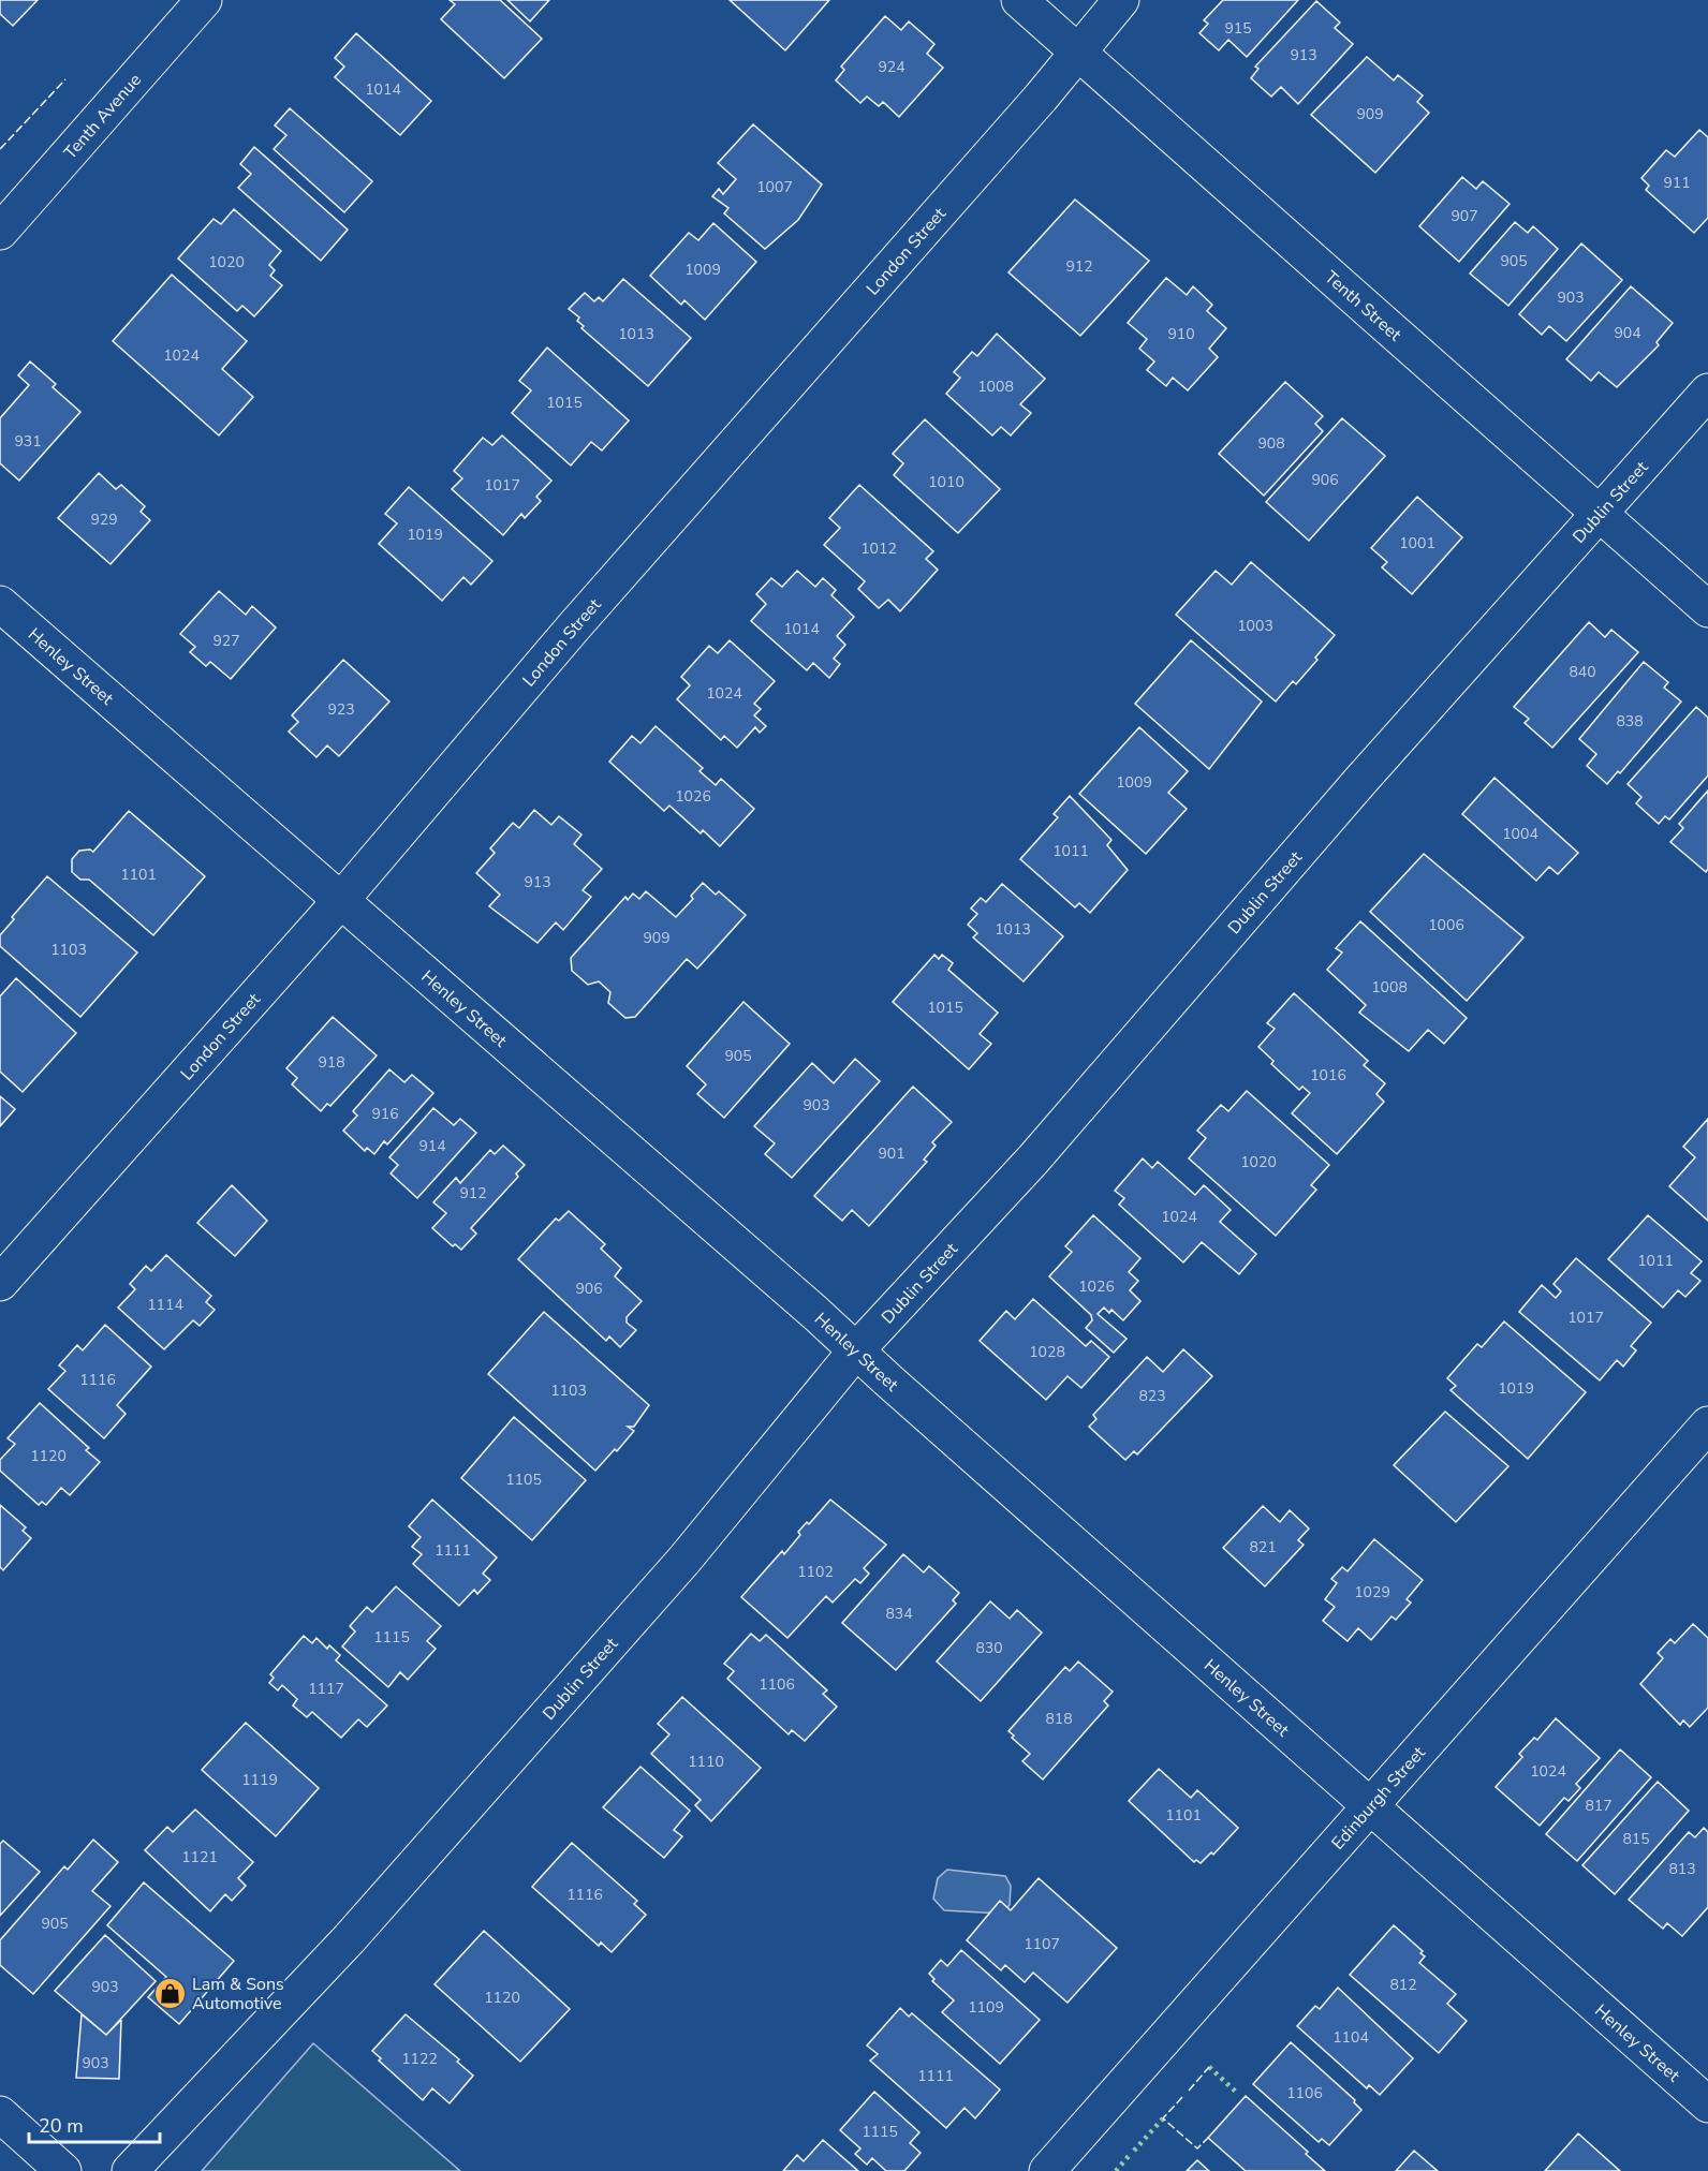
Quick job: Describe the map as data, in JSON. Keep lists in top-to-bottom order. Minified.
{"streets":{"street":["Tenth Avenue","London Street","Tenth Street","Dublin Street","Henley Street","Edinburgh Street"]},"crossings":[["London Street","Tenth Street"],["London Street","Henley Street"],["Tenth Street","Dublin Street"],["Dublin Street","Henley Street"],["Henley Street","Edinburgh Street"]],"places":{"shop":["Lam & Sons Automotive"]},"house_numbers":["915","913","924","1014","909","911","1007","907","905","1020","912","1009","903","904","1013","910","1024","1008","1015","931","908","906","1010","1017","929","1019","1001","1012","1003","1014","927","840","1024","923","838","1009","1026","1004","1011","1101","913","1006","1013","909","1103","1008","1015","905","918","1016","903","916","914","901","1020","912","1024","1011","1026","906","1114","1017","1028","1116","1019","1103","823","1120","1105","821","1111","1102","1029","834","1115","830","1106","1117","818","1110","1024","1119","817","1101","815","1121","813","1116","905","1107","812","903","1120","1109","1104","1122","903","1111","1106","1115"],"scale_bar":"20 m"}
